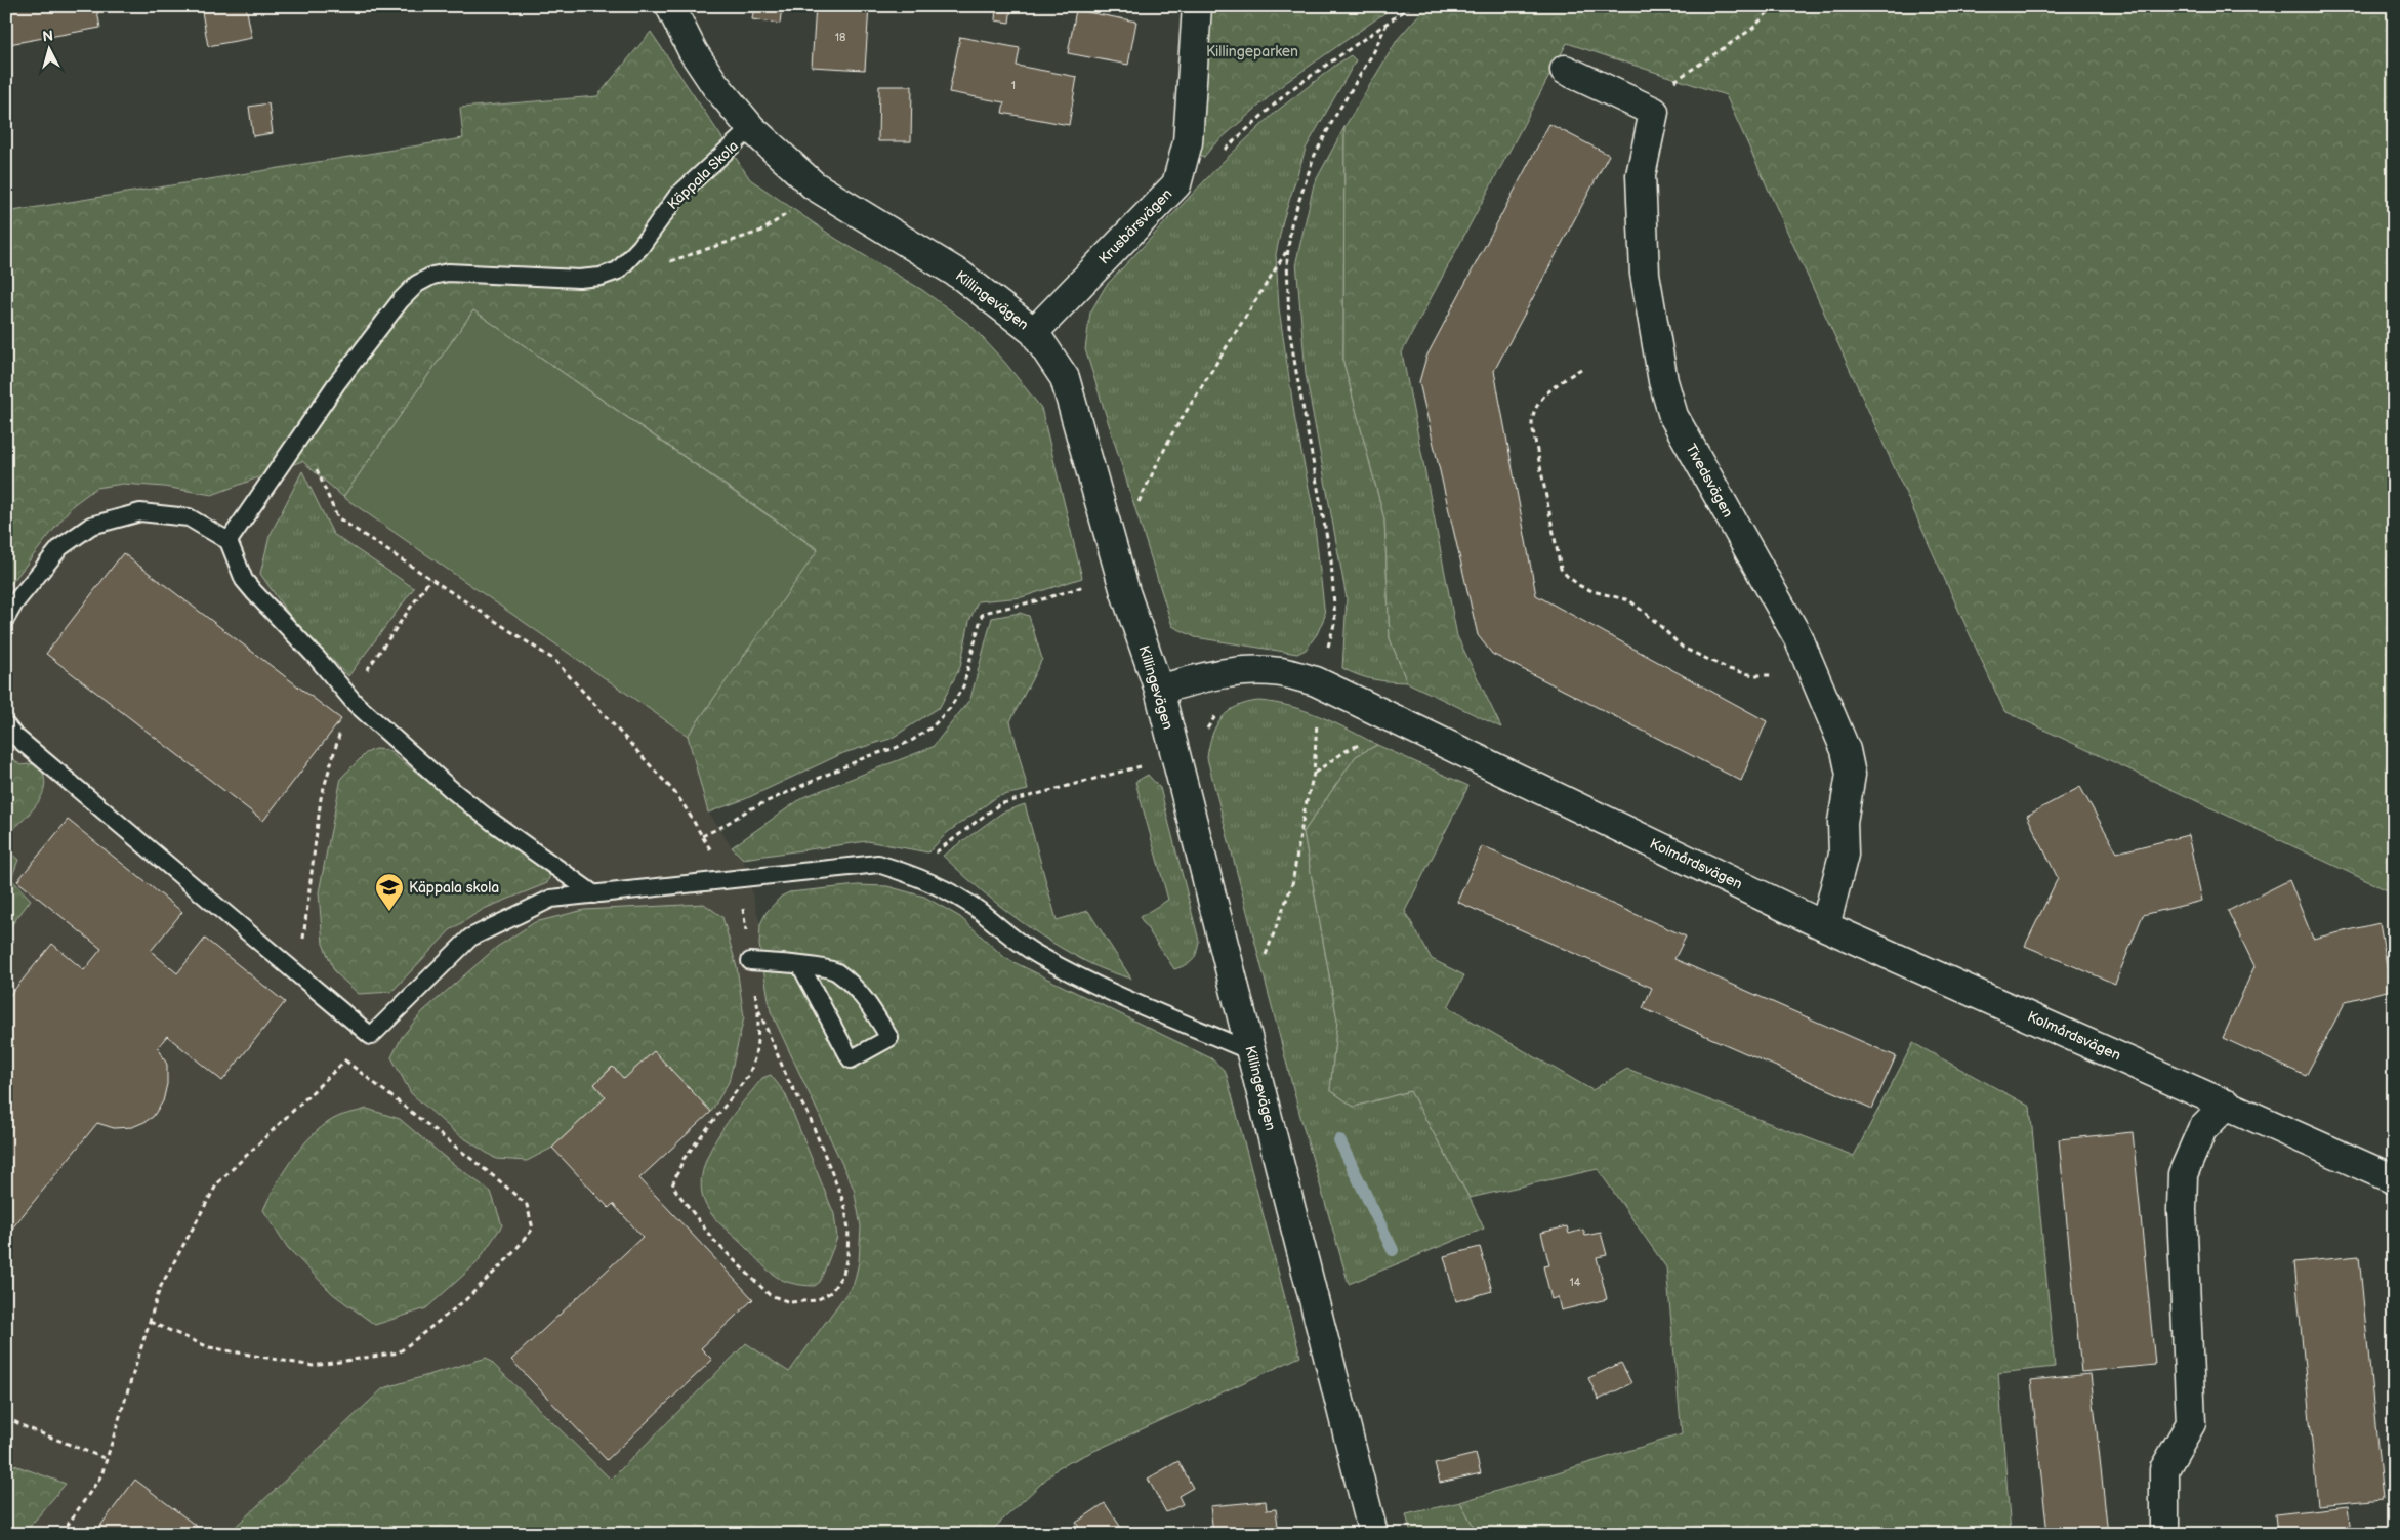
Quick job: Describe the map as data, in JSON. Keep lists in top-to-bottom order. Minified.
{"streets":{"street":["Krusbärsvägen","Killingevägen","Tivedsvägen","Kolmårdsvägen"],"lane":["Käppala Skola"]},"crossings":[["Käppala Skola","Killingevägen"],["Krusbärsvägen","Killingevägen"],["Killingevägen","Kolmårdsvägen"],["Tivedsvägen","Kolmårdsvägen"]],"parks":["Killingeparken"],"places":{"school or university":["Käppala skola"]},"house_numbers":["18","1","14"],"north":"top"}
